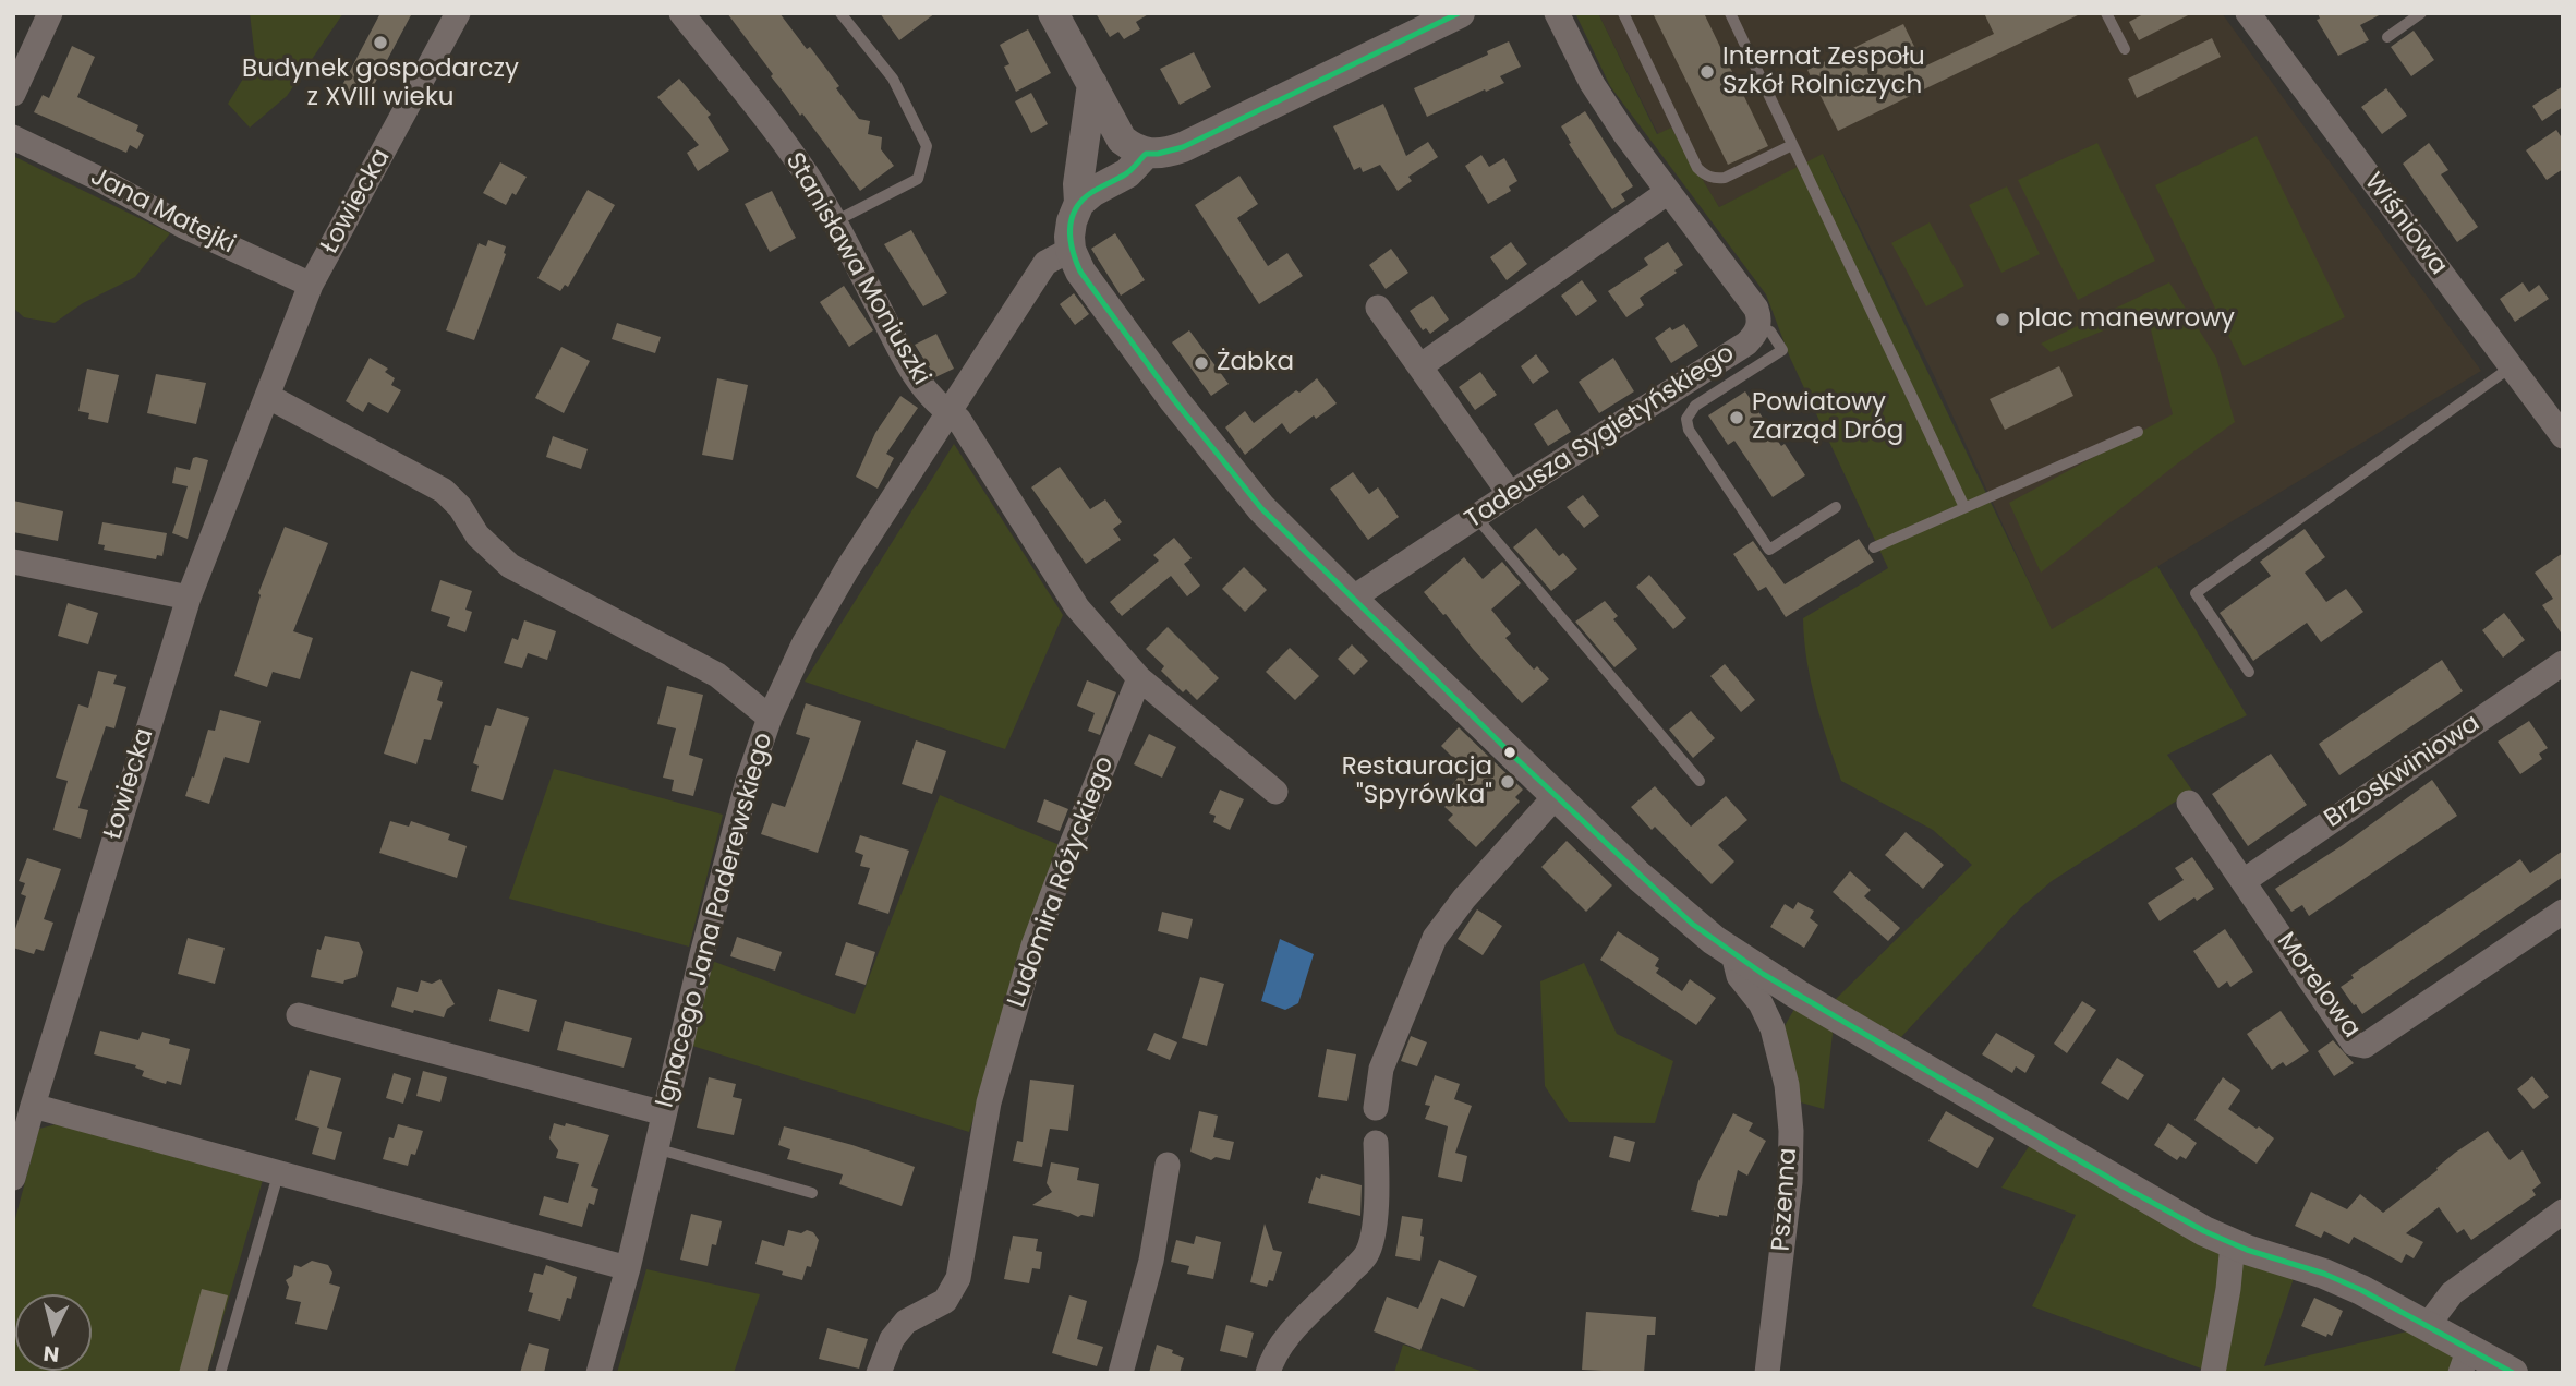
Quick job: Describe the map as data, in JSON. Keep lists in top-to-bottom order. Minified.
{"streets":{"street":["Łowiecka","Jana Matejki","Wiśniowa","Stanisława Moniuszki","Tadeusza Sygietyńskiego","Brzoskwiniowa","Ludomira Różyckiego","Ignacego Jana Paderewskiego","Morelowa","Pszenna"]},"crossings":[["Łowiecka","Jana Matejki"],["Stanisława Moniuszki","Ludomira Różyckiego"],["Stanisława Moniuszki","Ignacego Jana Paderewskiego"],["Brzoskwiniowa","Morelowa"]],"places":["Budynek gospodarczy z XVIII wieku","Internat Zespołu Szkół Rolniczych","plac manewrowy","Żabka","Powiatowy Zarząd Dróg","Restauracja \"Spyrówka\""],"north":"bottom"}
